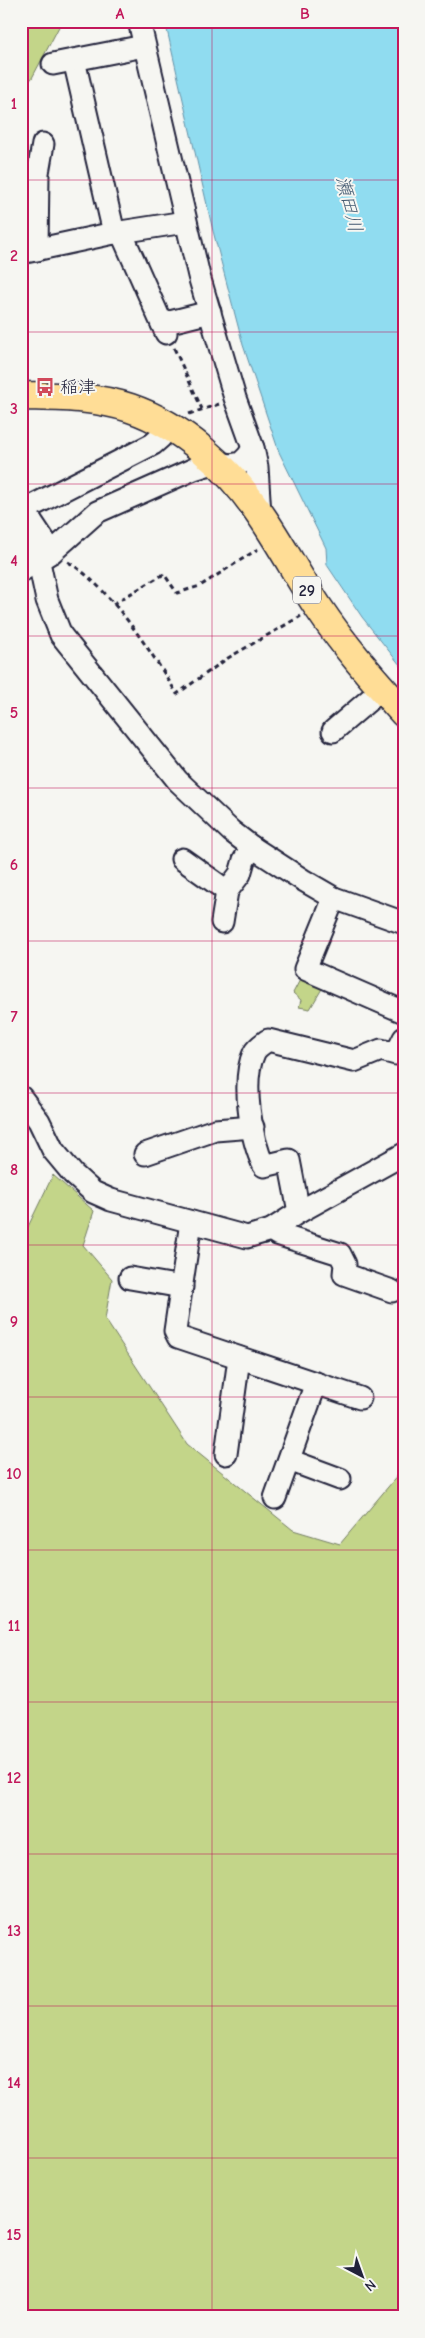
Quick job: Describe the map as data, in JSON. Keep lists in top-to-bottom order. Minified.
{"streets":{"main road":["29"]},"water":["瀬田川"],"places":{"bus stop":["稲津"]},"north":"bottom right","grid":{"columns":["A","B"],"rows":["1","2","3","4","5","6","7","8","9","10","11","12","13","14","15"]}}
